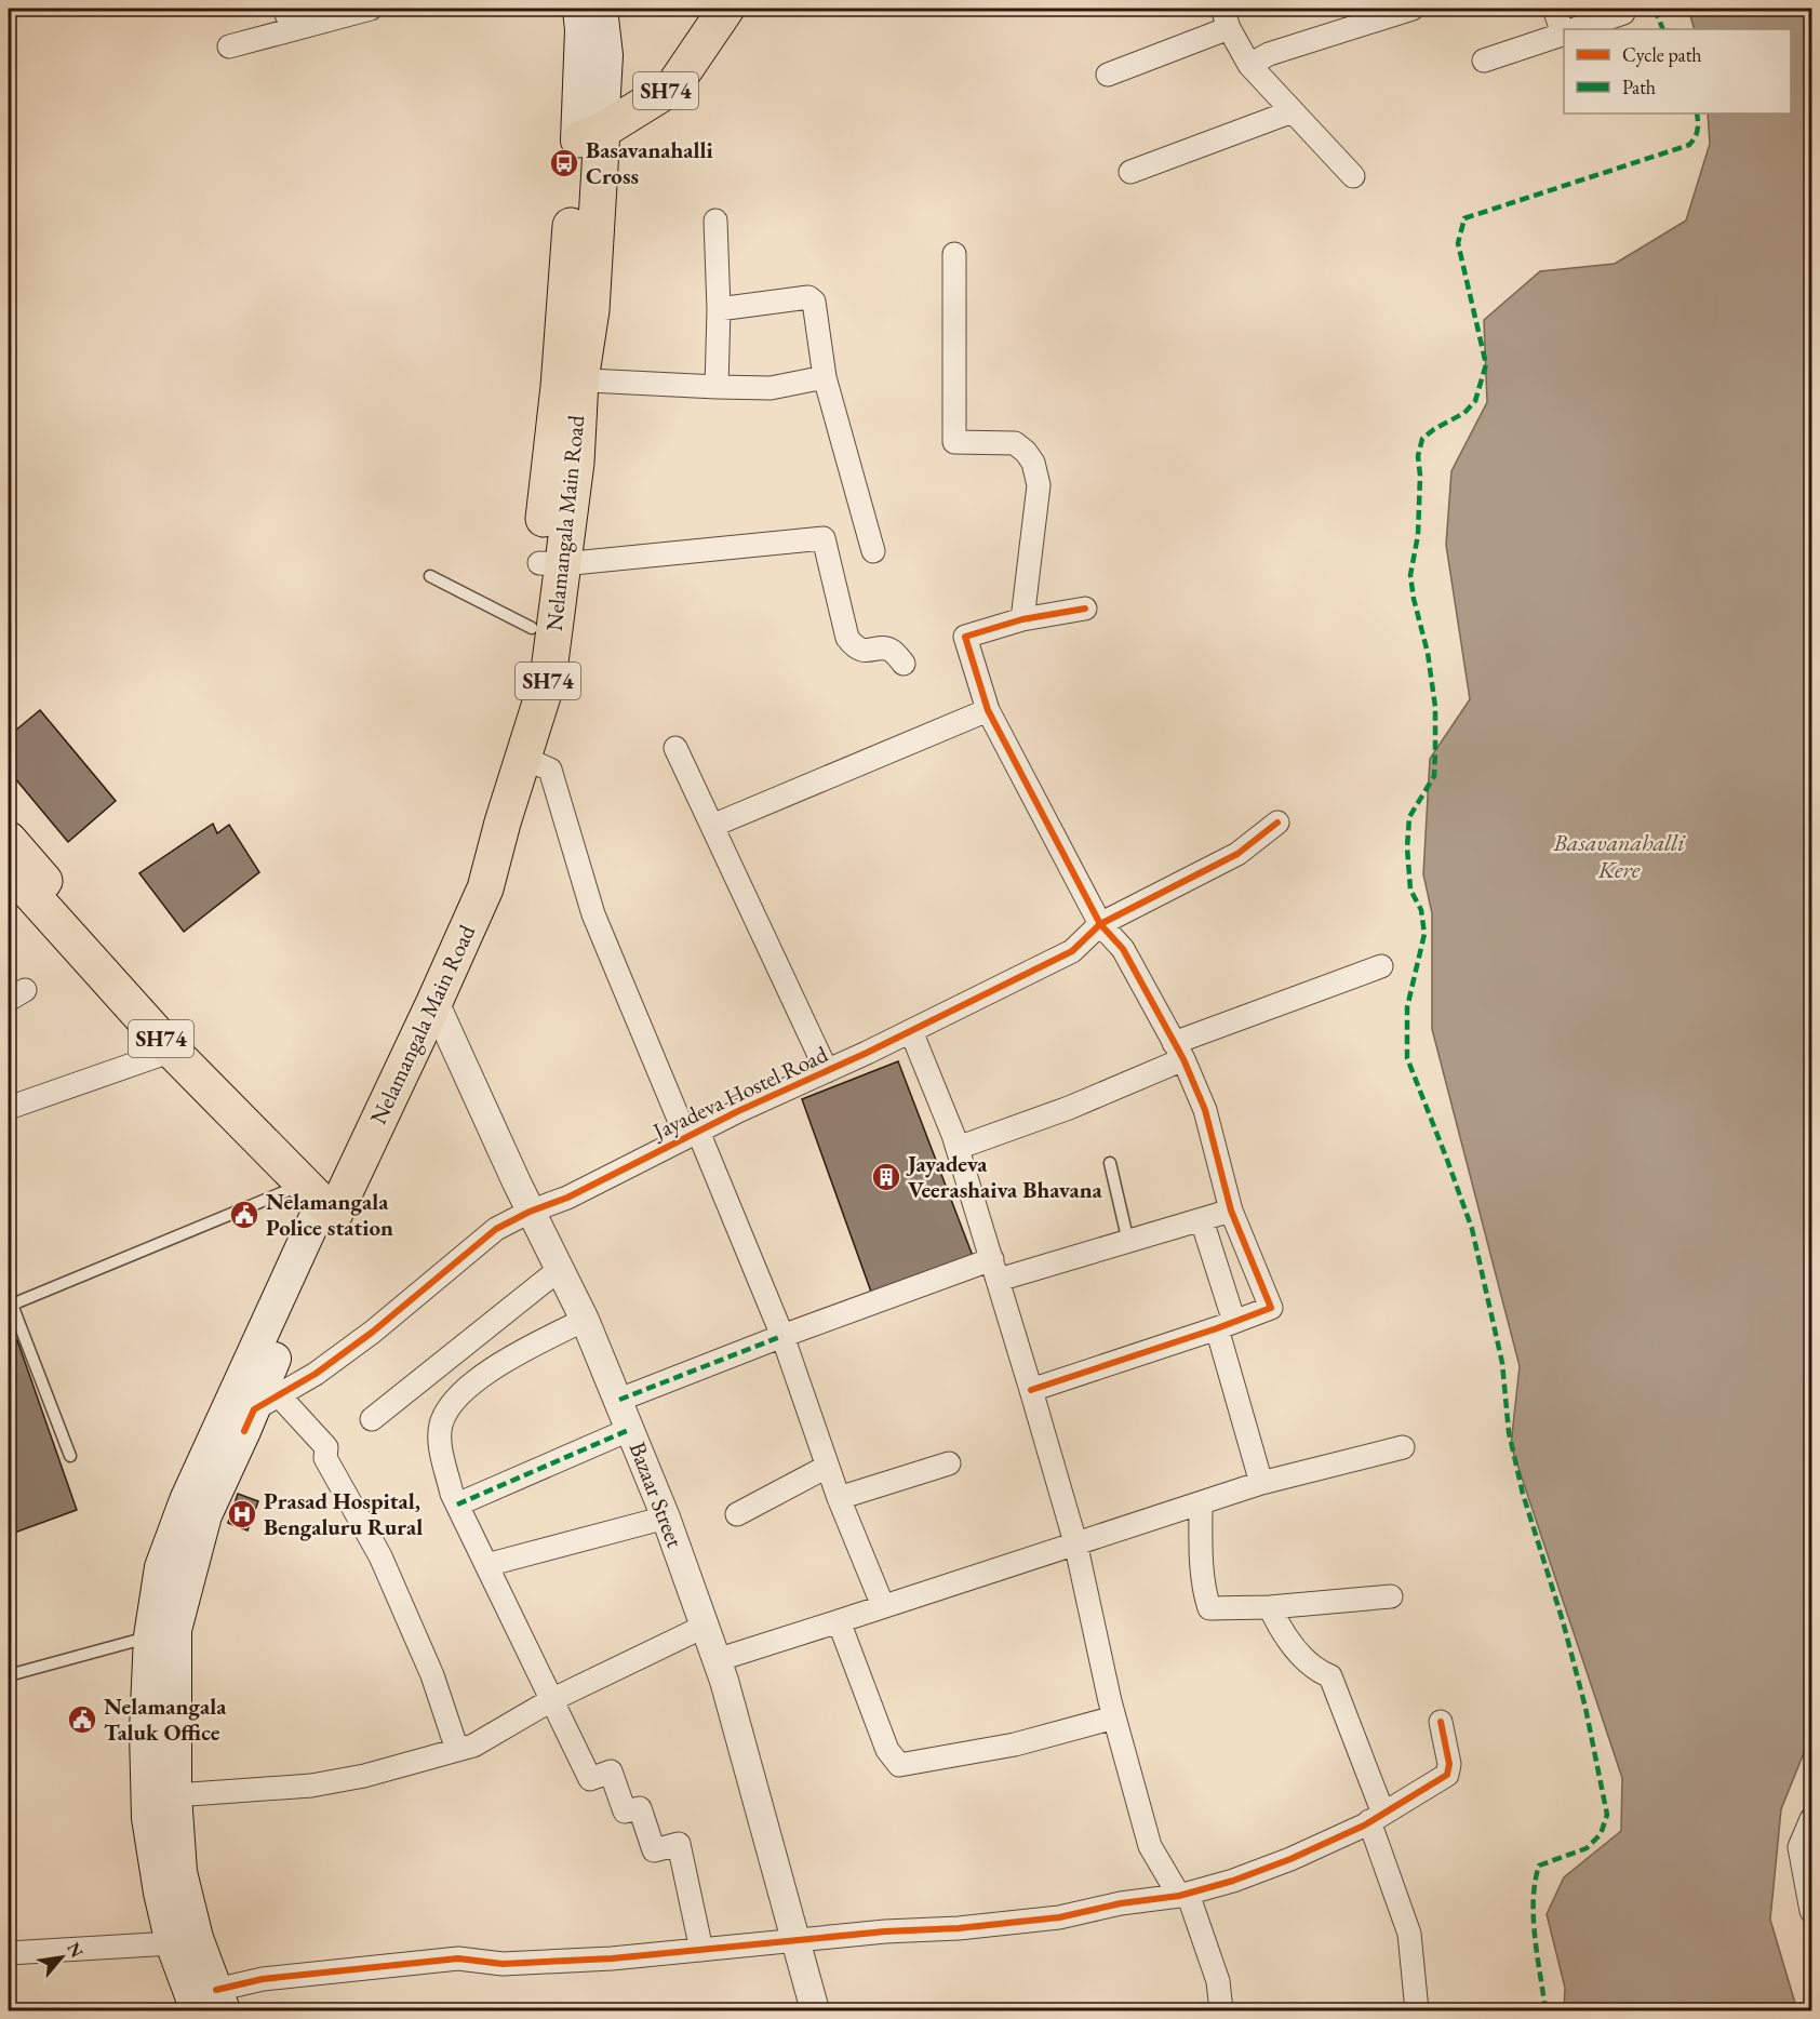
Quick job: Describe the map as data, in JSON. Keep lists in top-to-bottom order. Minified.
{"streets":{"main road":["SH74","Nelamangala Main Road"],"street":["Jayadeva Hostel Road","Bazaar Street"]},"crossings":[["SH74","Nelamangala Main Road"],["Nelamangala Main Road","Jayadeva Hostel Road"],["Nelamangala Main Road","Bazaar Street"],["Jayadeva Hostel Road","Bazaar Street"]],"water":["Basavanahalli Kere"],"places":{"bus stop":["Basavanahalli Cross"],"building":["Jayadeva Veerashaiva Bhavana"],"public building":["Nelamangala Police station","Nelamangala Taluk Office"],"hospital":["Prasad Hospital, Bengaluru Rural"]},"legend":["Cycle path","Path"],"north":"top right"}
